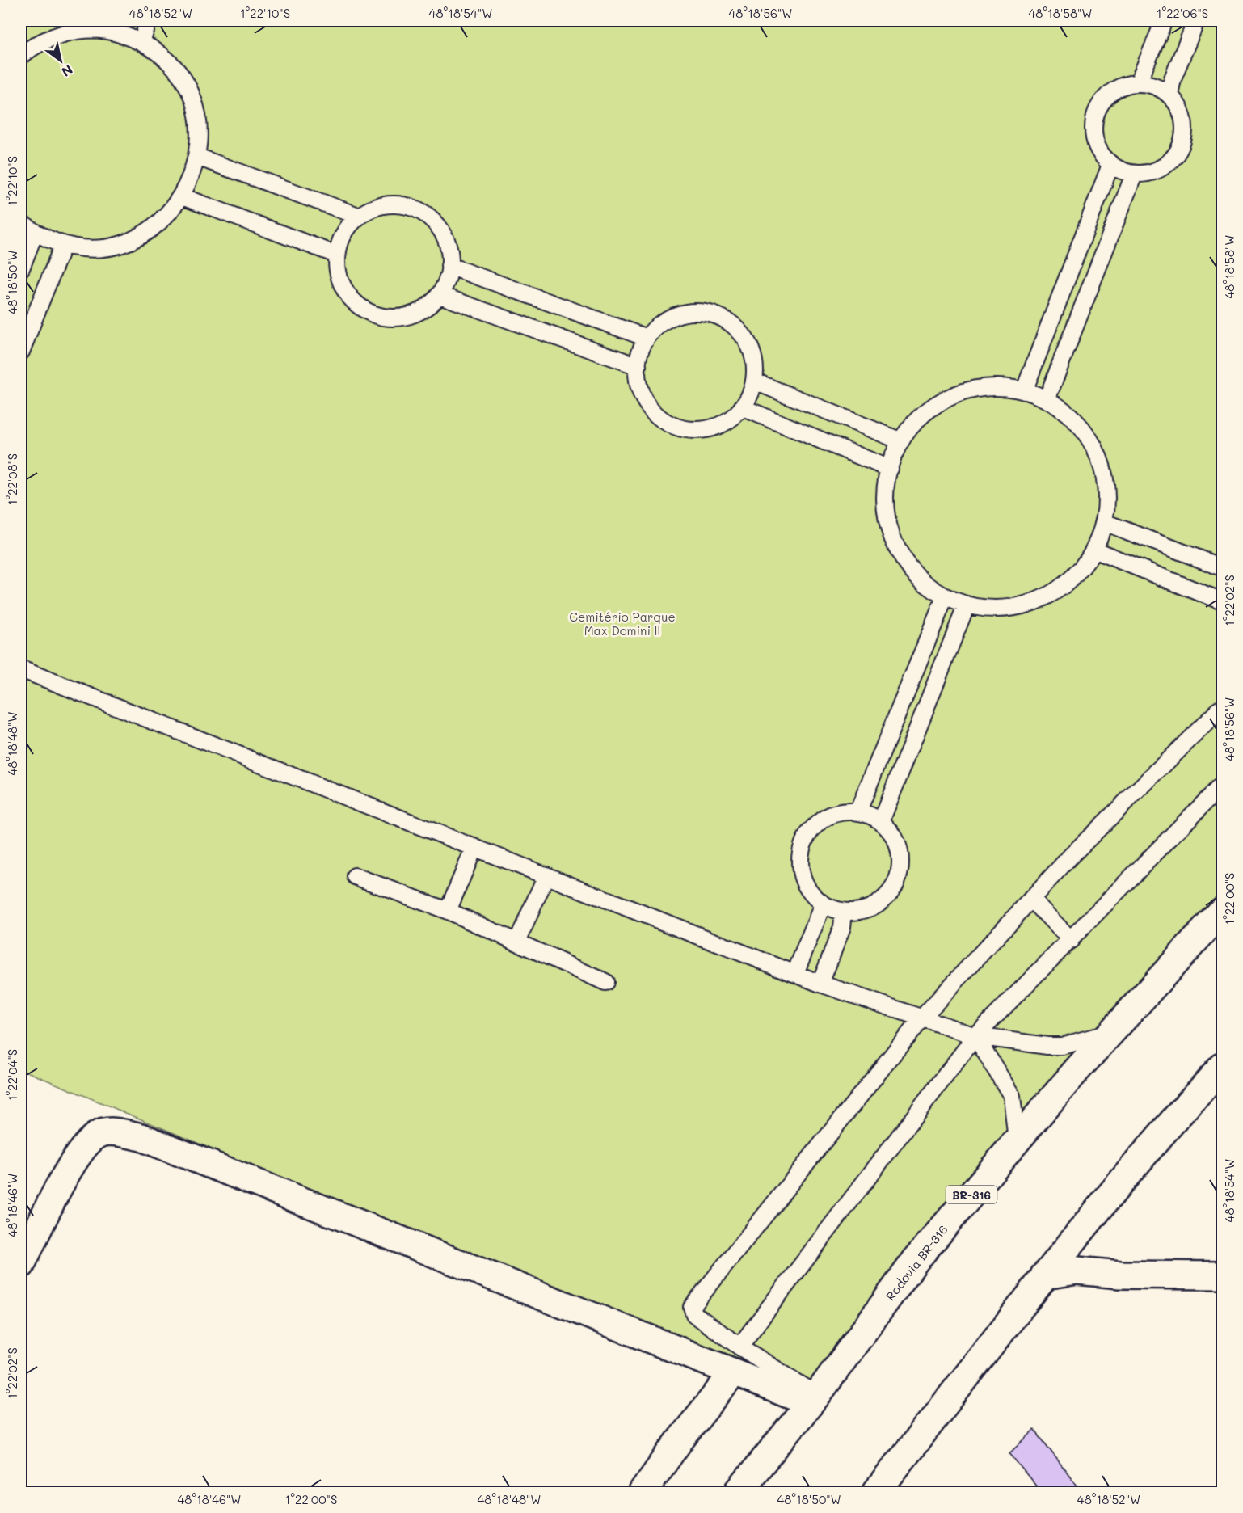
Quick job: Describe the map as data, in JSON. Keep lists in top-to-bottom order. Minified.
{"streets":{"main road":["BR-316","Rodovia BR-316"]},"parks":["Cemitério Parque Max Domini ll"],"north":"bottom right","coordinates":["48°18'52\"W","1°22'10\"S","48°18'54\"W","48°18'56\"W","48°18'58\"W","1°22'06\"S","48°18'50\"W","1°22'08\"S","1°22'02\"S","48°18'48\"W","1°22'00\"S","1°22'04\"S","48°18'46\"W"]}
